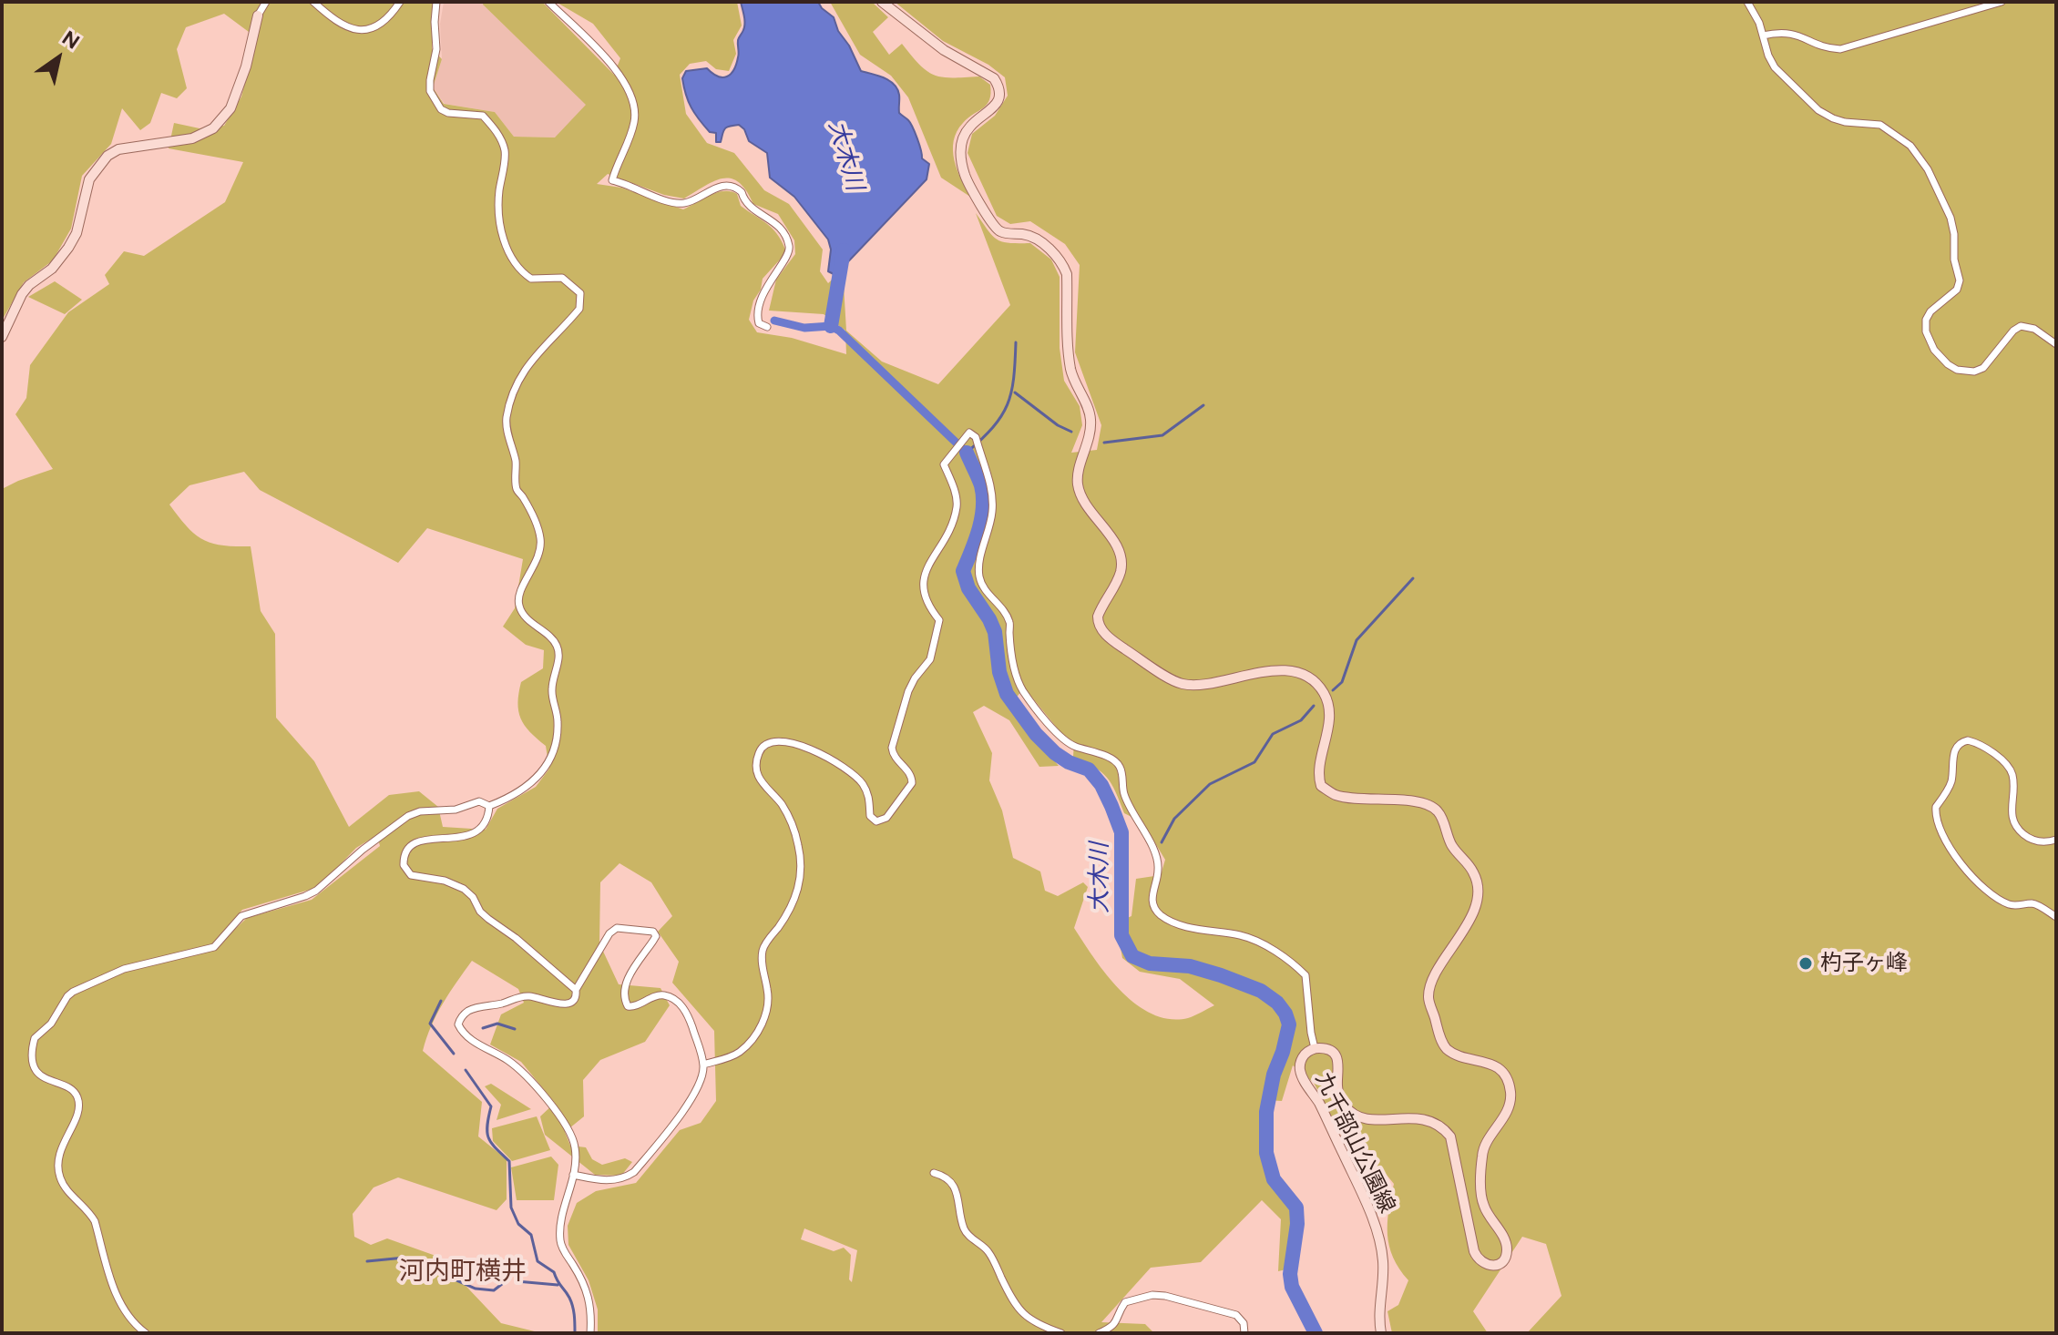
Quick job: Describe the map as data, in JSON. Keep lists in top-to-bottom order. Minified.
{"streets":{"main road":["九千部山公園線"]},"districts":["河内町横井"],"water":["大木川"],"places":["杓子ヶ峰"],"north":"top right"}
